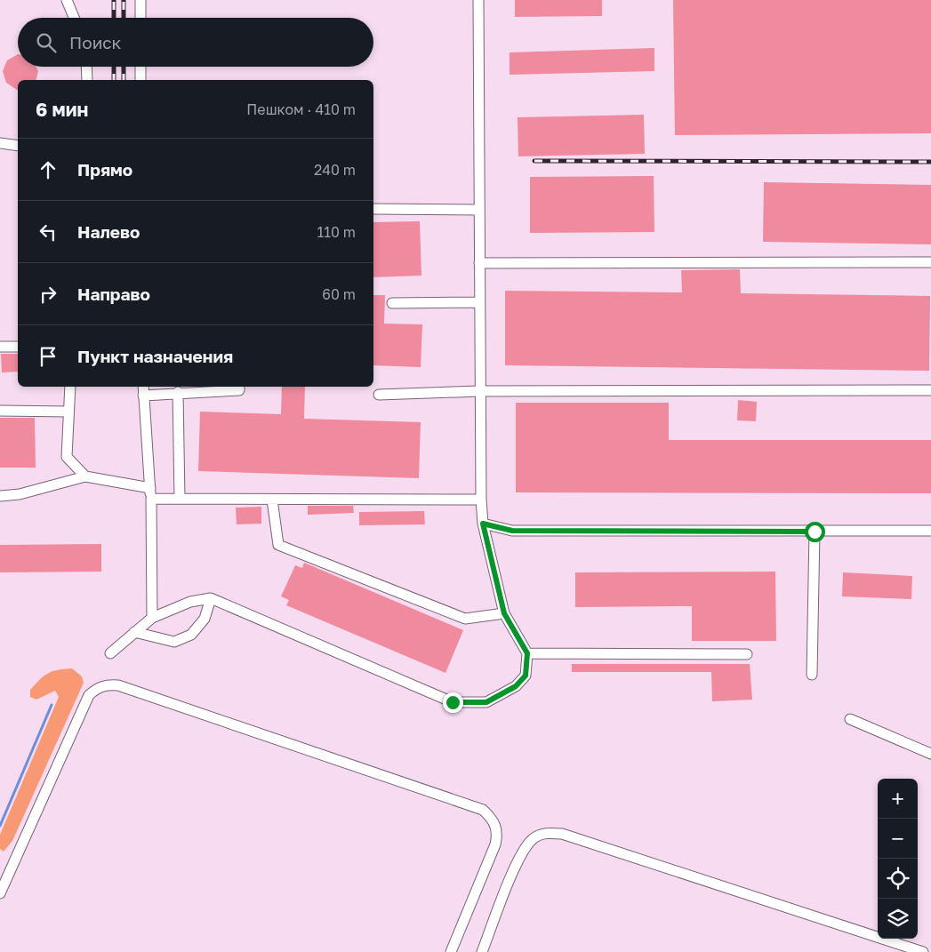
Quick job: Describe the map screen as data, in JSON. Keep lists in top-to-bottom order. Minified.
{"page":{"search":"Поиск","heading":["6 мин","Пешком · 410 m"],"list":[["Прямо","240 m"],["Налево","110 m"],["Направо","60 m"],"Пункт назначения"],"map_buttons":["+","−"]}}
